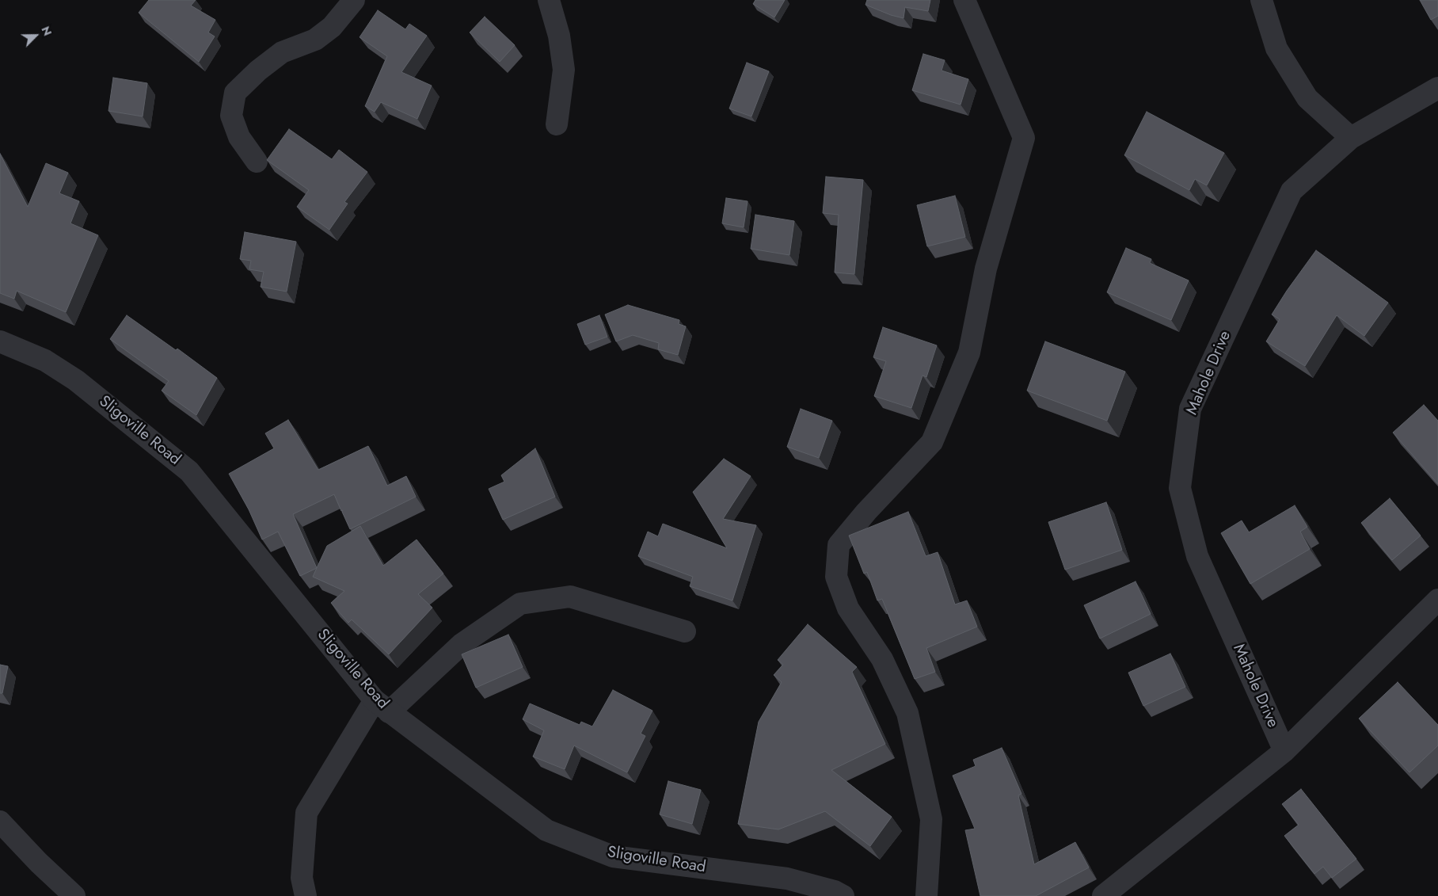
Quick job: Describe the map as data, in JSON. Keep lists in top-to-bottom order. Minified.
{"streets":{"street":["Mahole Drive","Sligoville Road"]},"north":"top right"}
